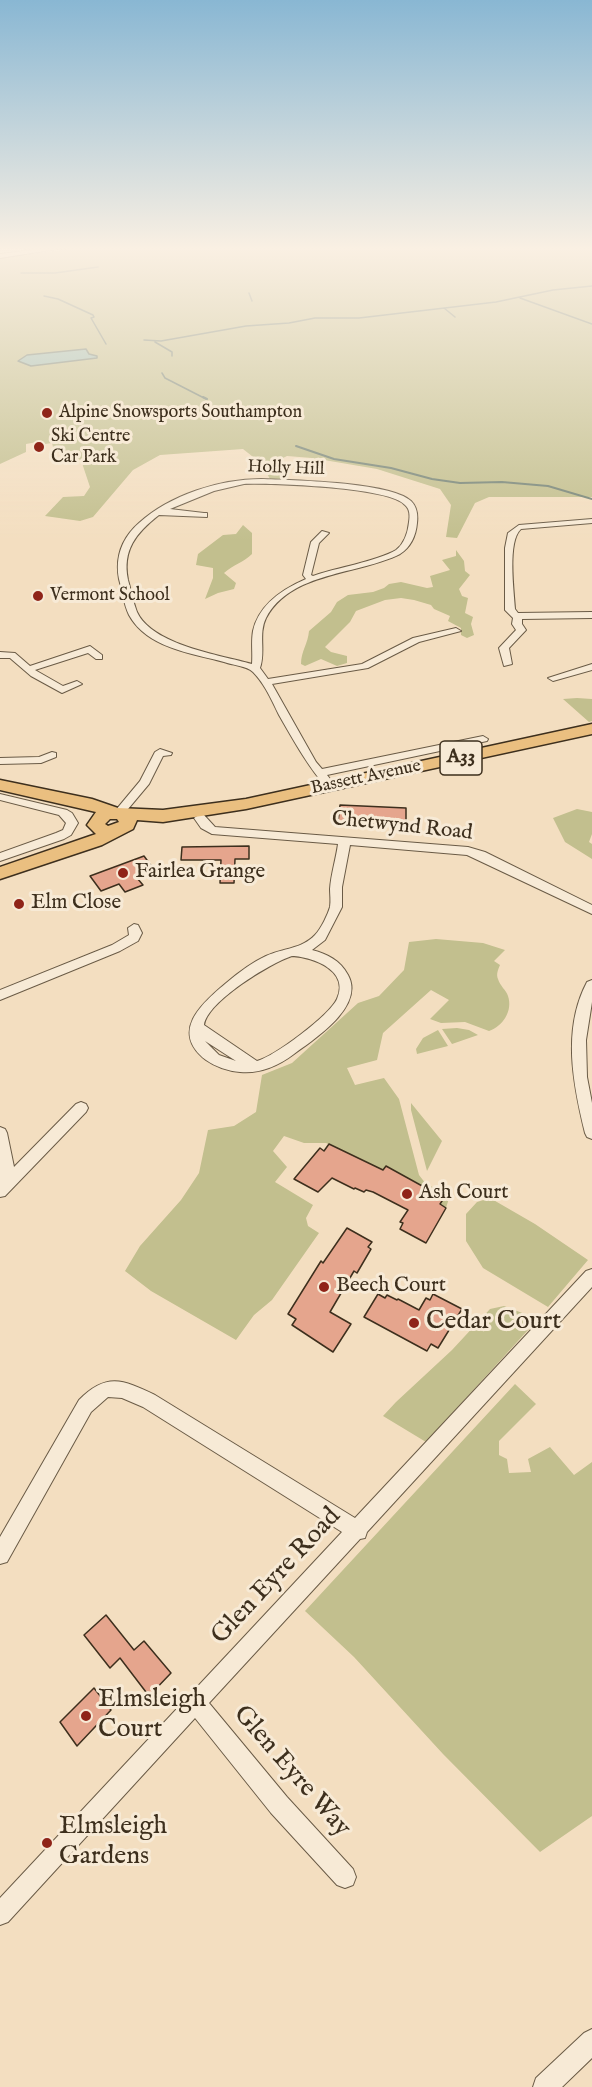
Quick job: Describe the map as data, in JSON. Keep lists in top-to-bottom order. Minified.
{"streets":{"main road":["A33","Bassett Avenue"],"street":["Holly Hill","Chetwynd Road","Glen Eyre Road","Glen Eyre Way"]},"crossings":[["Bassett Avenue","Chetwynd Road"],["Glen Eyre Road","Glen Eyre Way"]],"places":["Alpine Snowsports Southampton","Ski Centre Car Park","Vermont School","Fairlea Grange","Elm Close","Ash Court","Beech Court","Cedar Court","Elmsleigh Court","Elmsleigh Gardens"]}
